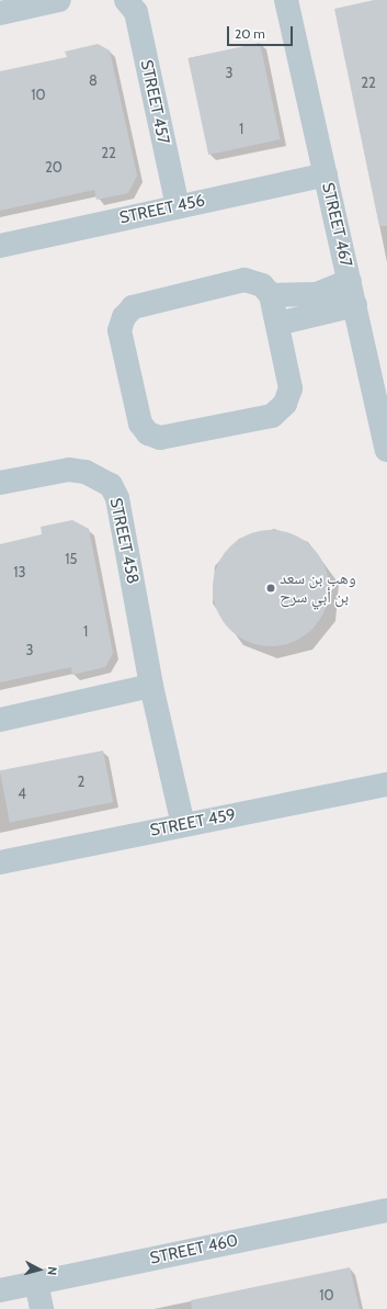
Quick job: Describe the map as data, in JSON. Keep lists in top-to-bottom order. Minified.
{"streets":{"street":["STREET 457","STREET 456","STREET 467","STREET 458","STREET 459","STREET 460"]},"crossings":[["STREET 457","STREET 456"],["STREET 456","STREET 467"],["STREET 458","STREET 459"]],"places":["وهب بن سعد بن أبي سرح"],"house_numbers":["3","8","22","10","1","22","20","15","13","1","3","2","4","10"],"scale_bar":"20 m","north":"right"}
